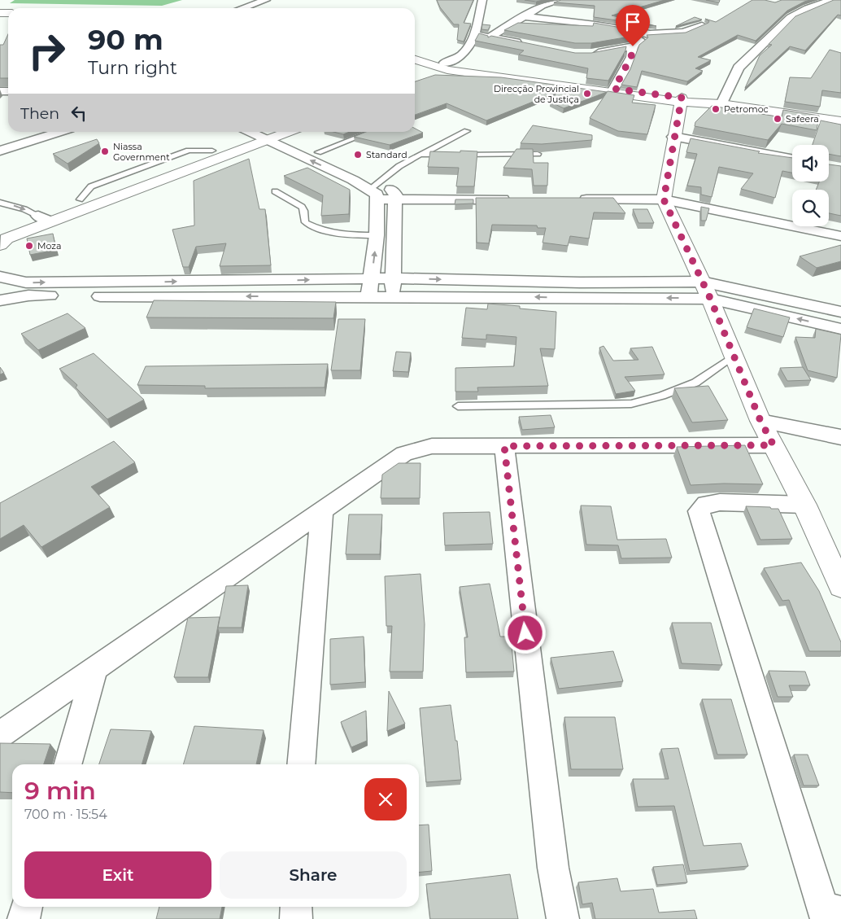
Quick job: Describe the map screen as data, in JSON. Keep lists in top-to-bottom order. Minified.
{"places":["Direcção Provincial de Justiça","Petromoc","Safeera","Niassa Government","Standard","Moza"],"page":{"turn":["90 m","Turn right"],"then":"Then","heading":["9 min","700 m · 15:54"],"buttons":["Exit","Share"]}}
